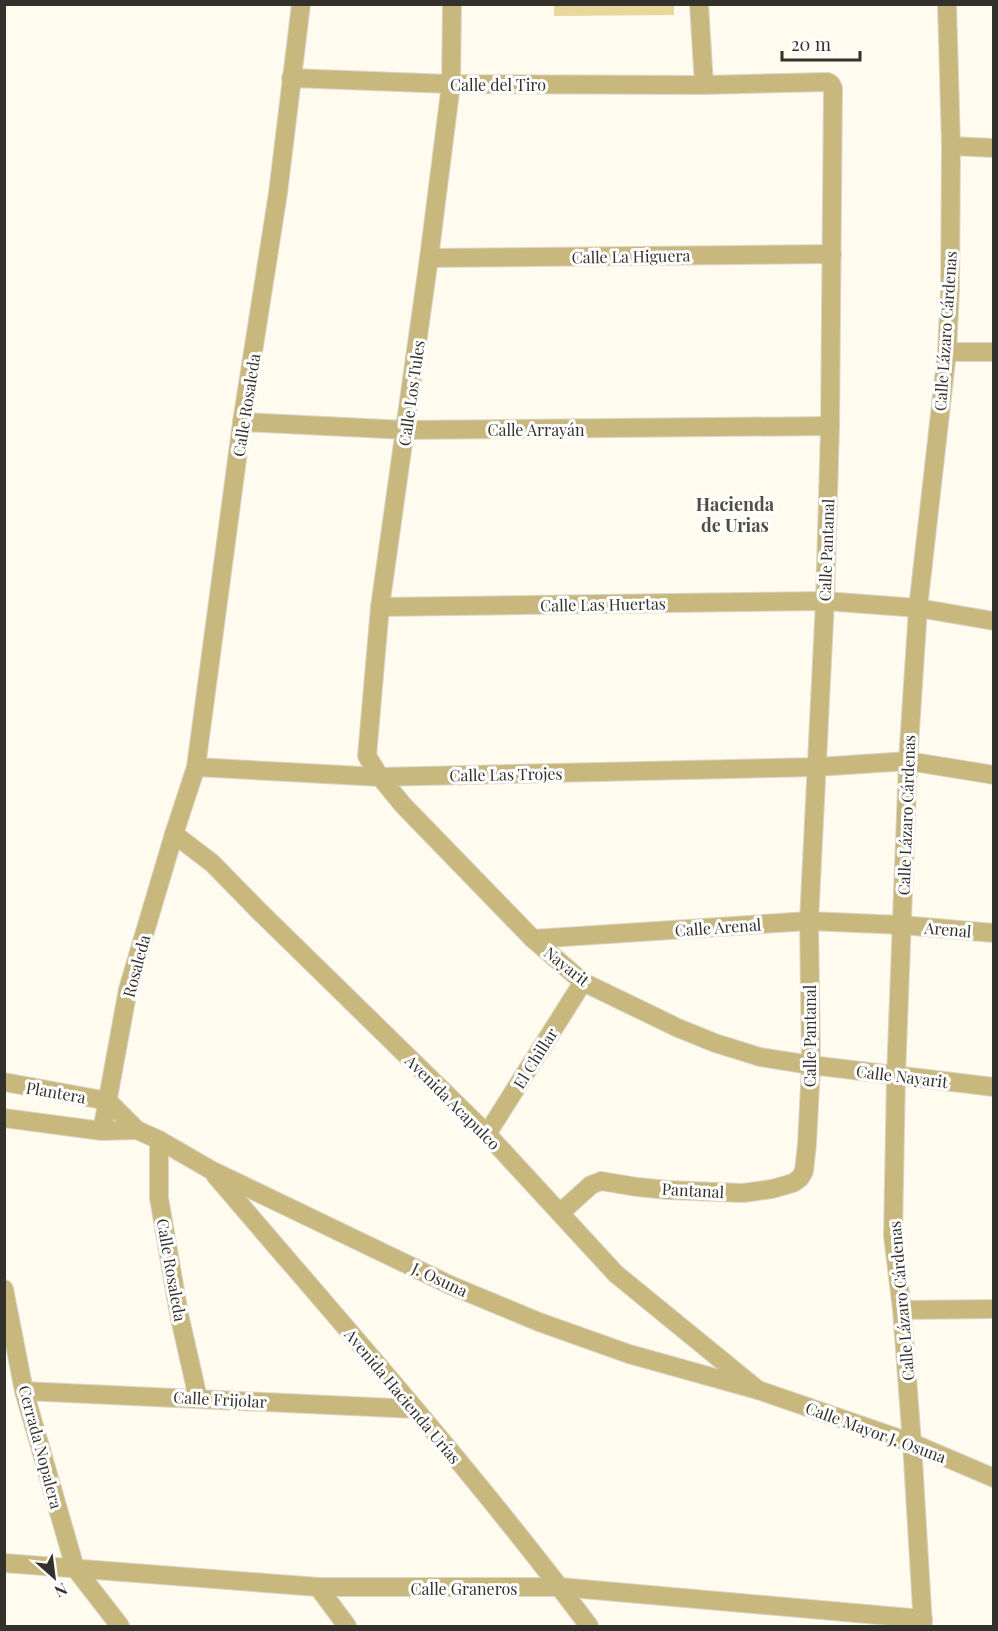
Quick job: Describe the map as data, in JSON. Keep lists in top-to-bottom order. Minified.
{"streets":{"street":["Calle del Tiro","Calle La Higuera","Calle Lázaro Cárdenas","Calle Los Tules","Calle Rosaleda","Calle Arrayán","Calle Pantanal","Calle Las Huertas","Calle Las Trojes","Calle Arenal","Arenal","Rosaleda","Nayarit","El Chillar","Calle Nayarit","Plantera","Avenida Acapulco","Pantanal","J. Osuna","Avenida Hacienda Urías","Calle Frijolar","Calle Mayor J. Osuna","Cerrada Nopalera","Calle Graneros"]},"crossings":[["Calle del Tiro","Calle Los Tules"],["Calle del Tiro","Calle Rosaleda"],["Calle del Tiro","Calle Pantanal"],["Calle La Higuera","Calle Los Tules"],["Calle La Higuera","Calle Pantanal"],["Calle Lázaro Cárdenas","Calle Las Huertas"],["Calle Lázaro Cárdenas","Calle Las Trojes"],["Calle Lázaro Cárdenas","Calle Arenal"],["Calle Lázaro Cárdenas","Arenal"],["Calle Lázaro Cárdenas","Calle Nayarit"],["Calle Lázaro Cárdenas","Calle Mayor J. Osuna"],["Calle Lázaro Cárdenas","Calle Graneros"],["Calle Los Tules","Calle Arrayán"],["Calle Los Tules","Calle Las Huertas"],["Calle Los Tules","Calle Las Trojes"],["Calle Los Tules","Nayarit"],["Calle Rosaleda","Calle Arrayán"],["Calle Rosaleda","Calle Las Trojes"],["Calle Rosaleda","Rosaleda"],["Calle Rosaleda","Avenida Acapulco"],["Calle Rosaleda","J. Osuna"],["Calle Rosaleda","Calle Frijolar"],["Calle Arrayán","Calle Pantanal"],["Calle Pantanal","Calle Las Huertas"],["Calle Pantanal","Calle Las Trojes"],["Calle Pantanal","Calle Arenal"],["Calle Pantanal","Nayarit"],["Calle Pantanal","Calle Nayarit"],["Calle Pantanal","Pantanal"],["Calle Las Trojes","Nayarit"],["Calle Arenal","Arenal"],["Calle Arenal","Nayarit"],["Rosaleda","Plantera"],["Rosaleda","Avenida Acapulco"],["Rosaleda","J. Osuna"],["Nayarit","El Chillar"],["Nayarit","Calle Nayarit"],["El Chillar","Avenida Acapulco"],["Plantera","J. Osuna"],["Avenida Acapulco","Pantanal"],["Avenida Acapulco","J. Osuna"],["Avenida Acapulco","Calle Mayor J. Osuna"],["J. Osuna","Avenida Hacienda Urías"],["J. Osuna","Calle Mayor J. Osuna"],["Avenida Hacienda Urías","Calle Frijolar"],["Avenida Hacienda Urías","Calle Graneros"],["Calle Frijolar","Cerrada Nopalera"],["Cerrada Nopalera","Calle Graneros"]],"districts":["Hacienda de Urias"],"scale_bar":"20 m","north":"bottom right"}
